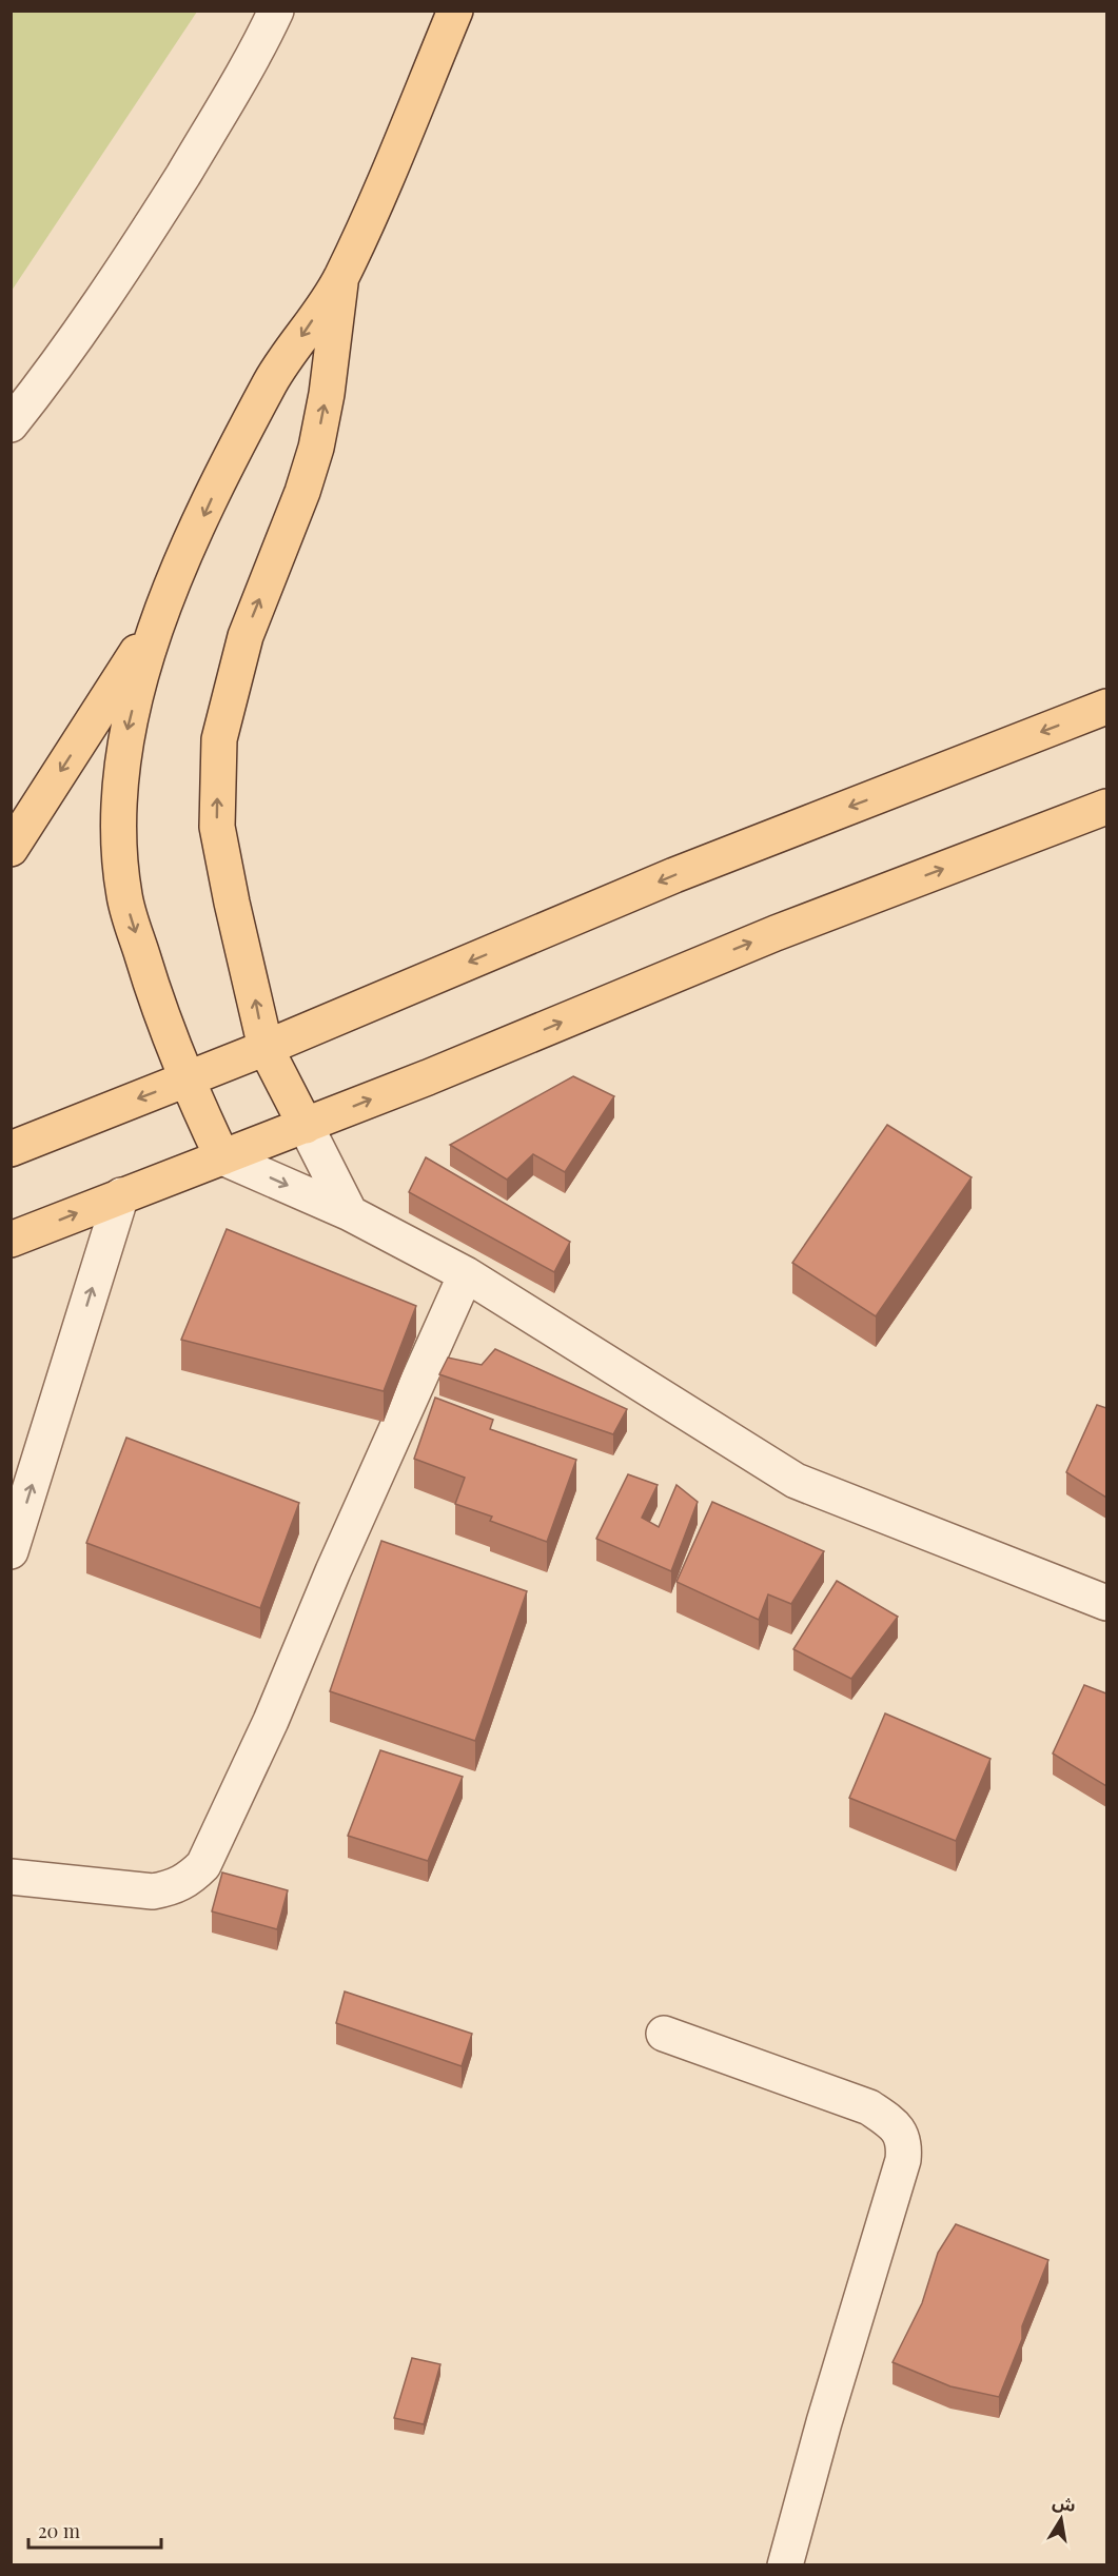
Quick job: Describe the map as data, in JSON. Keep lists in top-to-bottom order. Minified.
{"scale_bar":"20 m","north":"top"}
